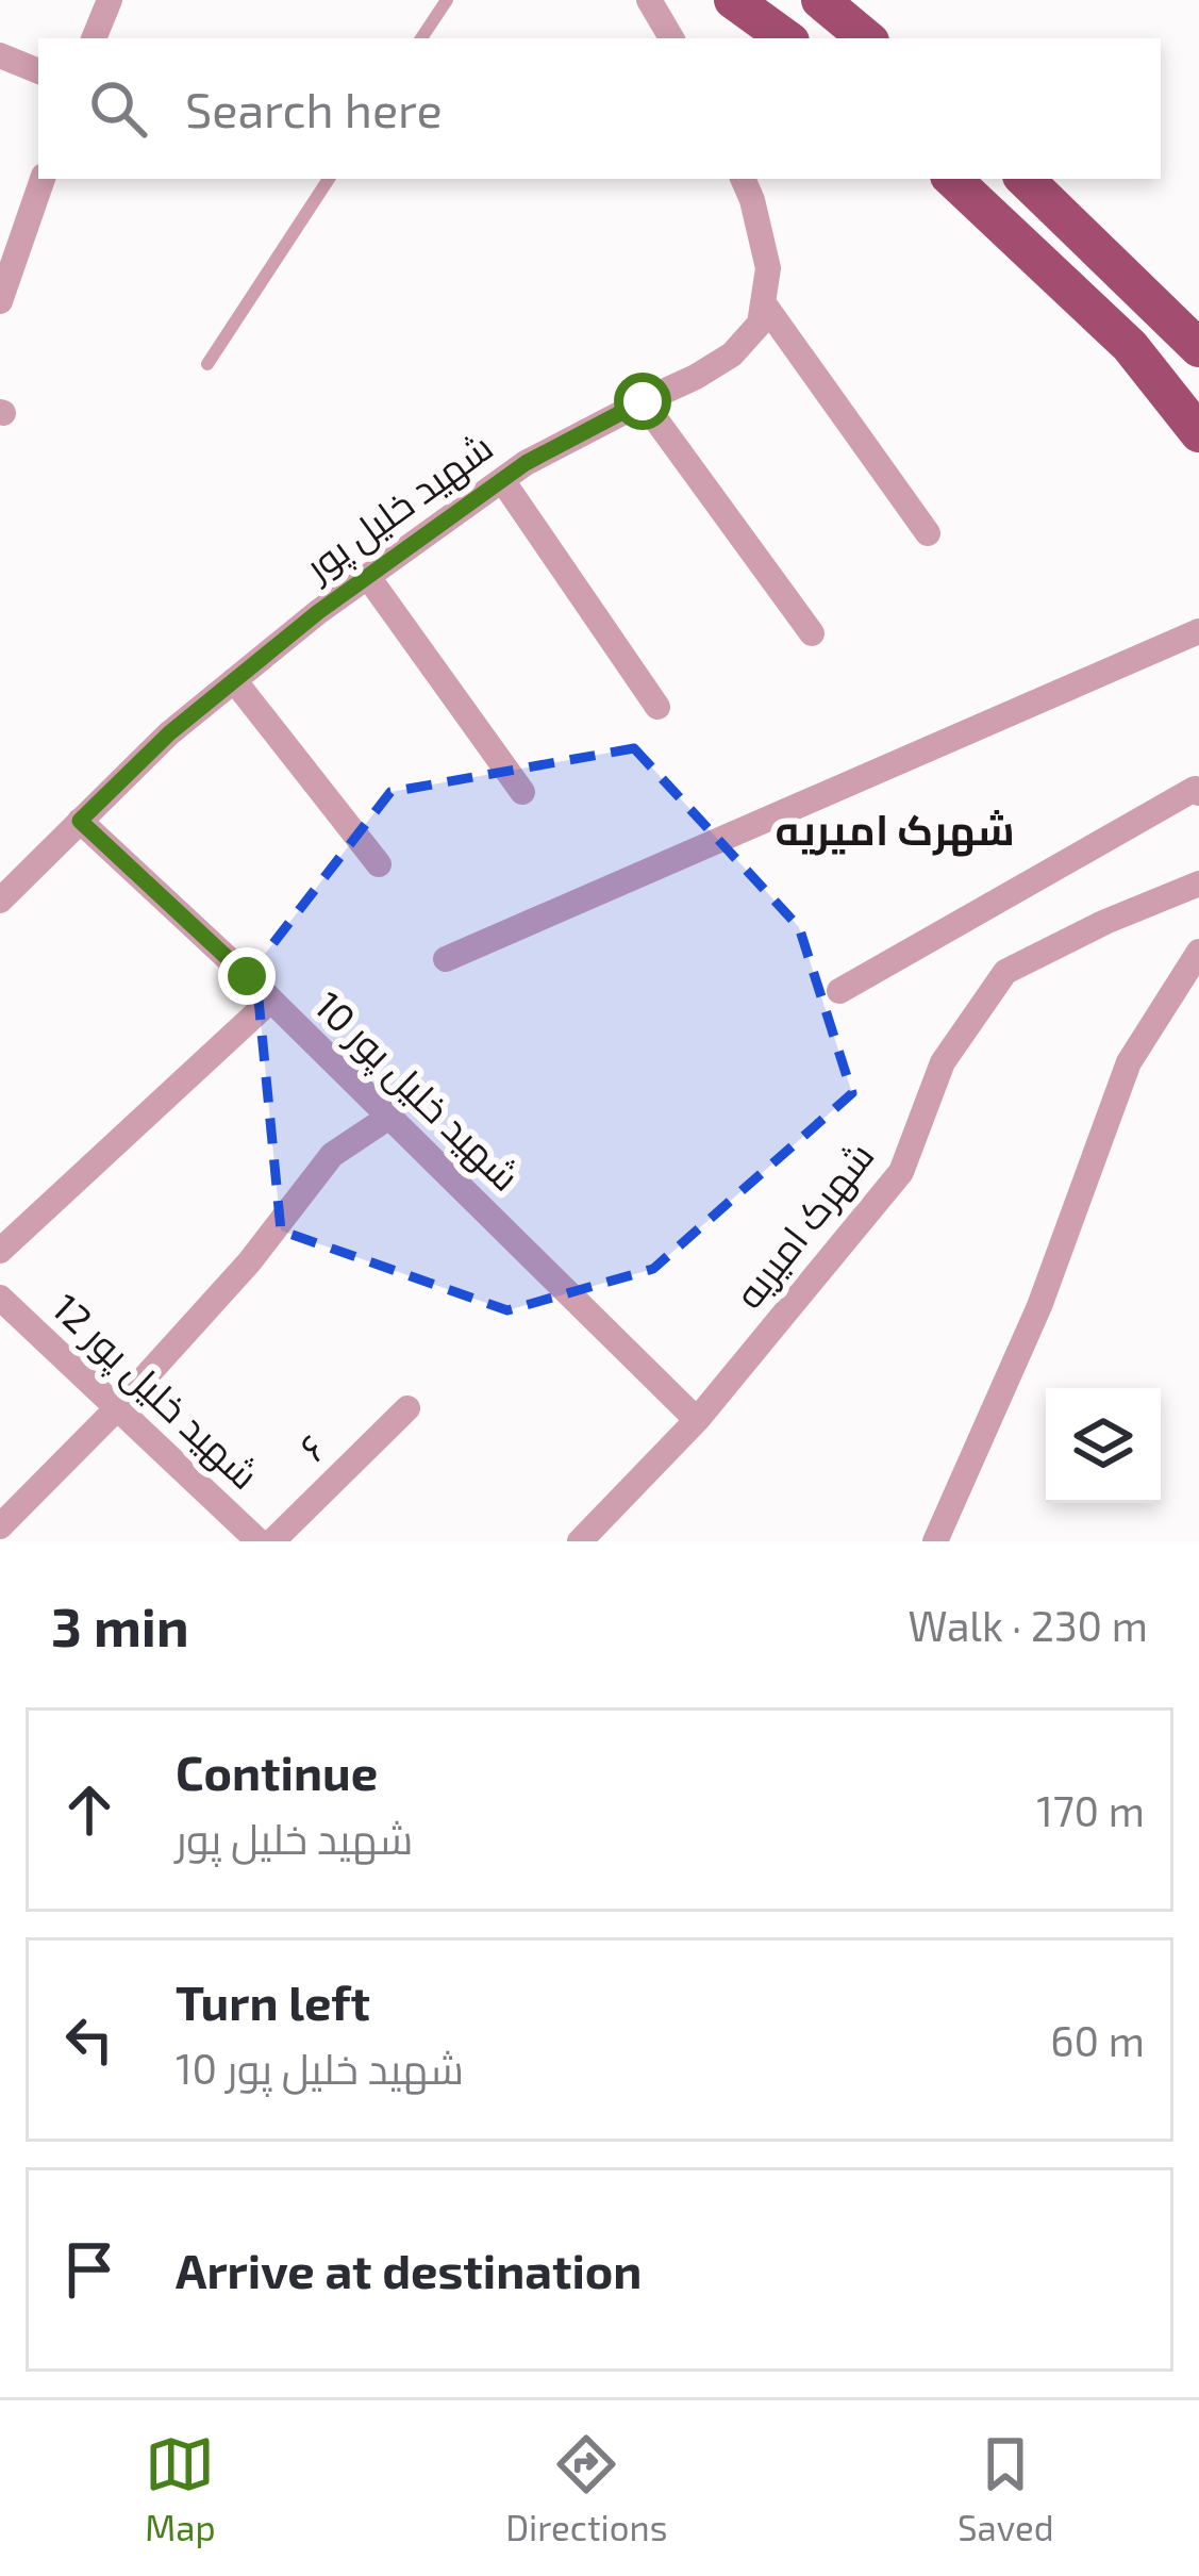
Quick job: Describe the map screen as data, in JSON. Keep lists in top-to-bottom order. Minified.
{"streets":{"street":["شهید خلیل پور","شهید خلیل پور 10","شهرک امیریه","شهید خلیل پور 12","۶"]},"crossings":[["شهید خلیل پور","شهید خلیل پور 10"],["شهید خلیل پور 10","شهرک امیریه"]],"districts":["شهرک امیریه"],"page":{"search":"Search here","heading":["3 min","Walk · 230 m"],"list":[["Continue","شهید خلیل پور","170 m"],["Turn left","شهید خلیل پور 10","60 m"],"Arrive at destination"],"nav":["Map","Directions","Saved"]}}
